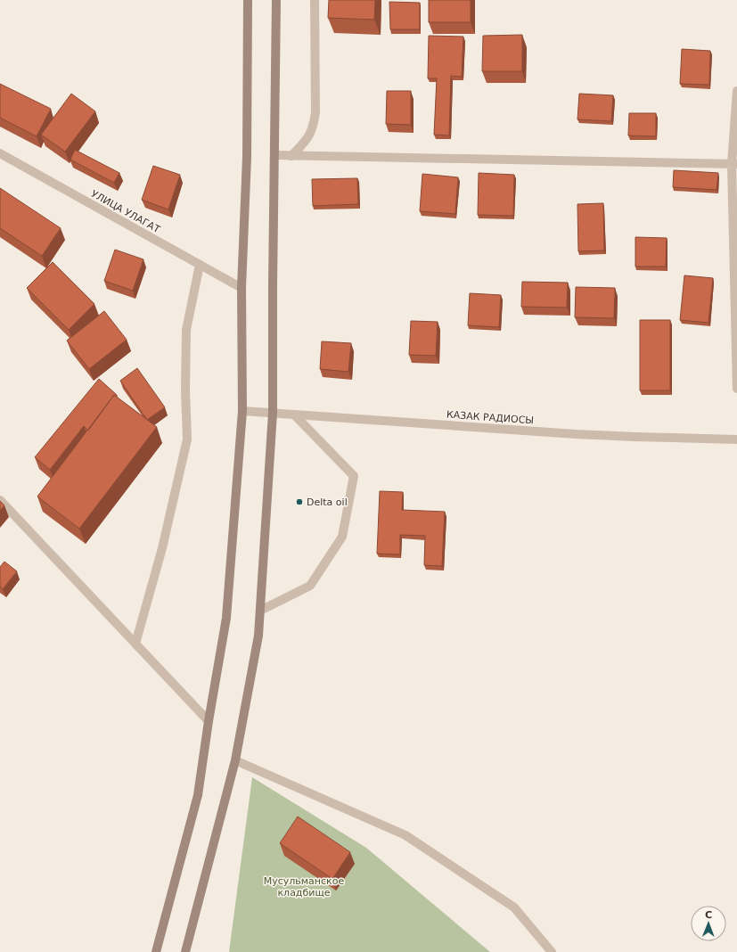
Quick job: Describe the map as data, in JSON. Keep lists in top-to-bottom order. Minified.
{"streets":{"street":["УЛИЦА УЛАГАТ","КАЗАК РАДИОСЫ"]},"parks":["Мусульманское кладбище"],"places":["Delta oil"],"north":"top"}
